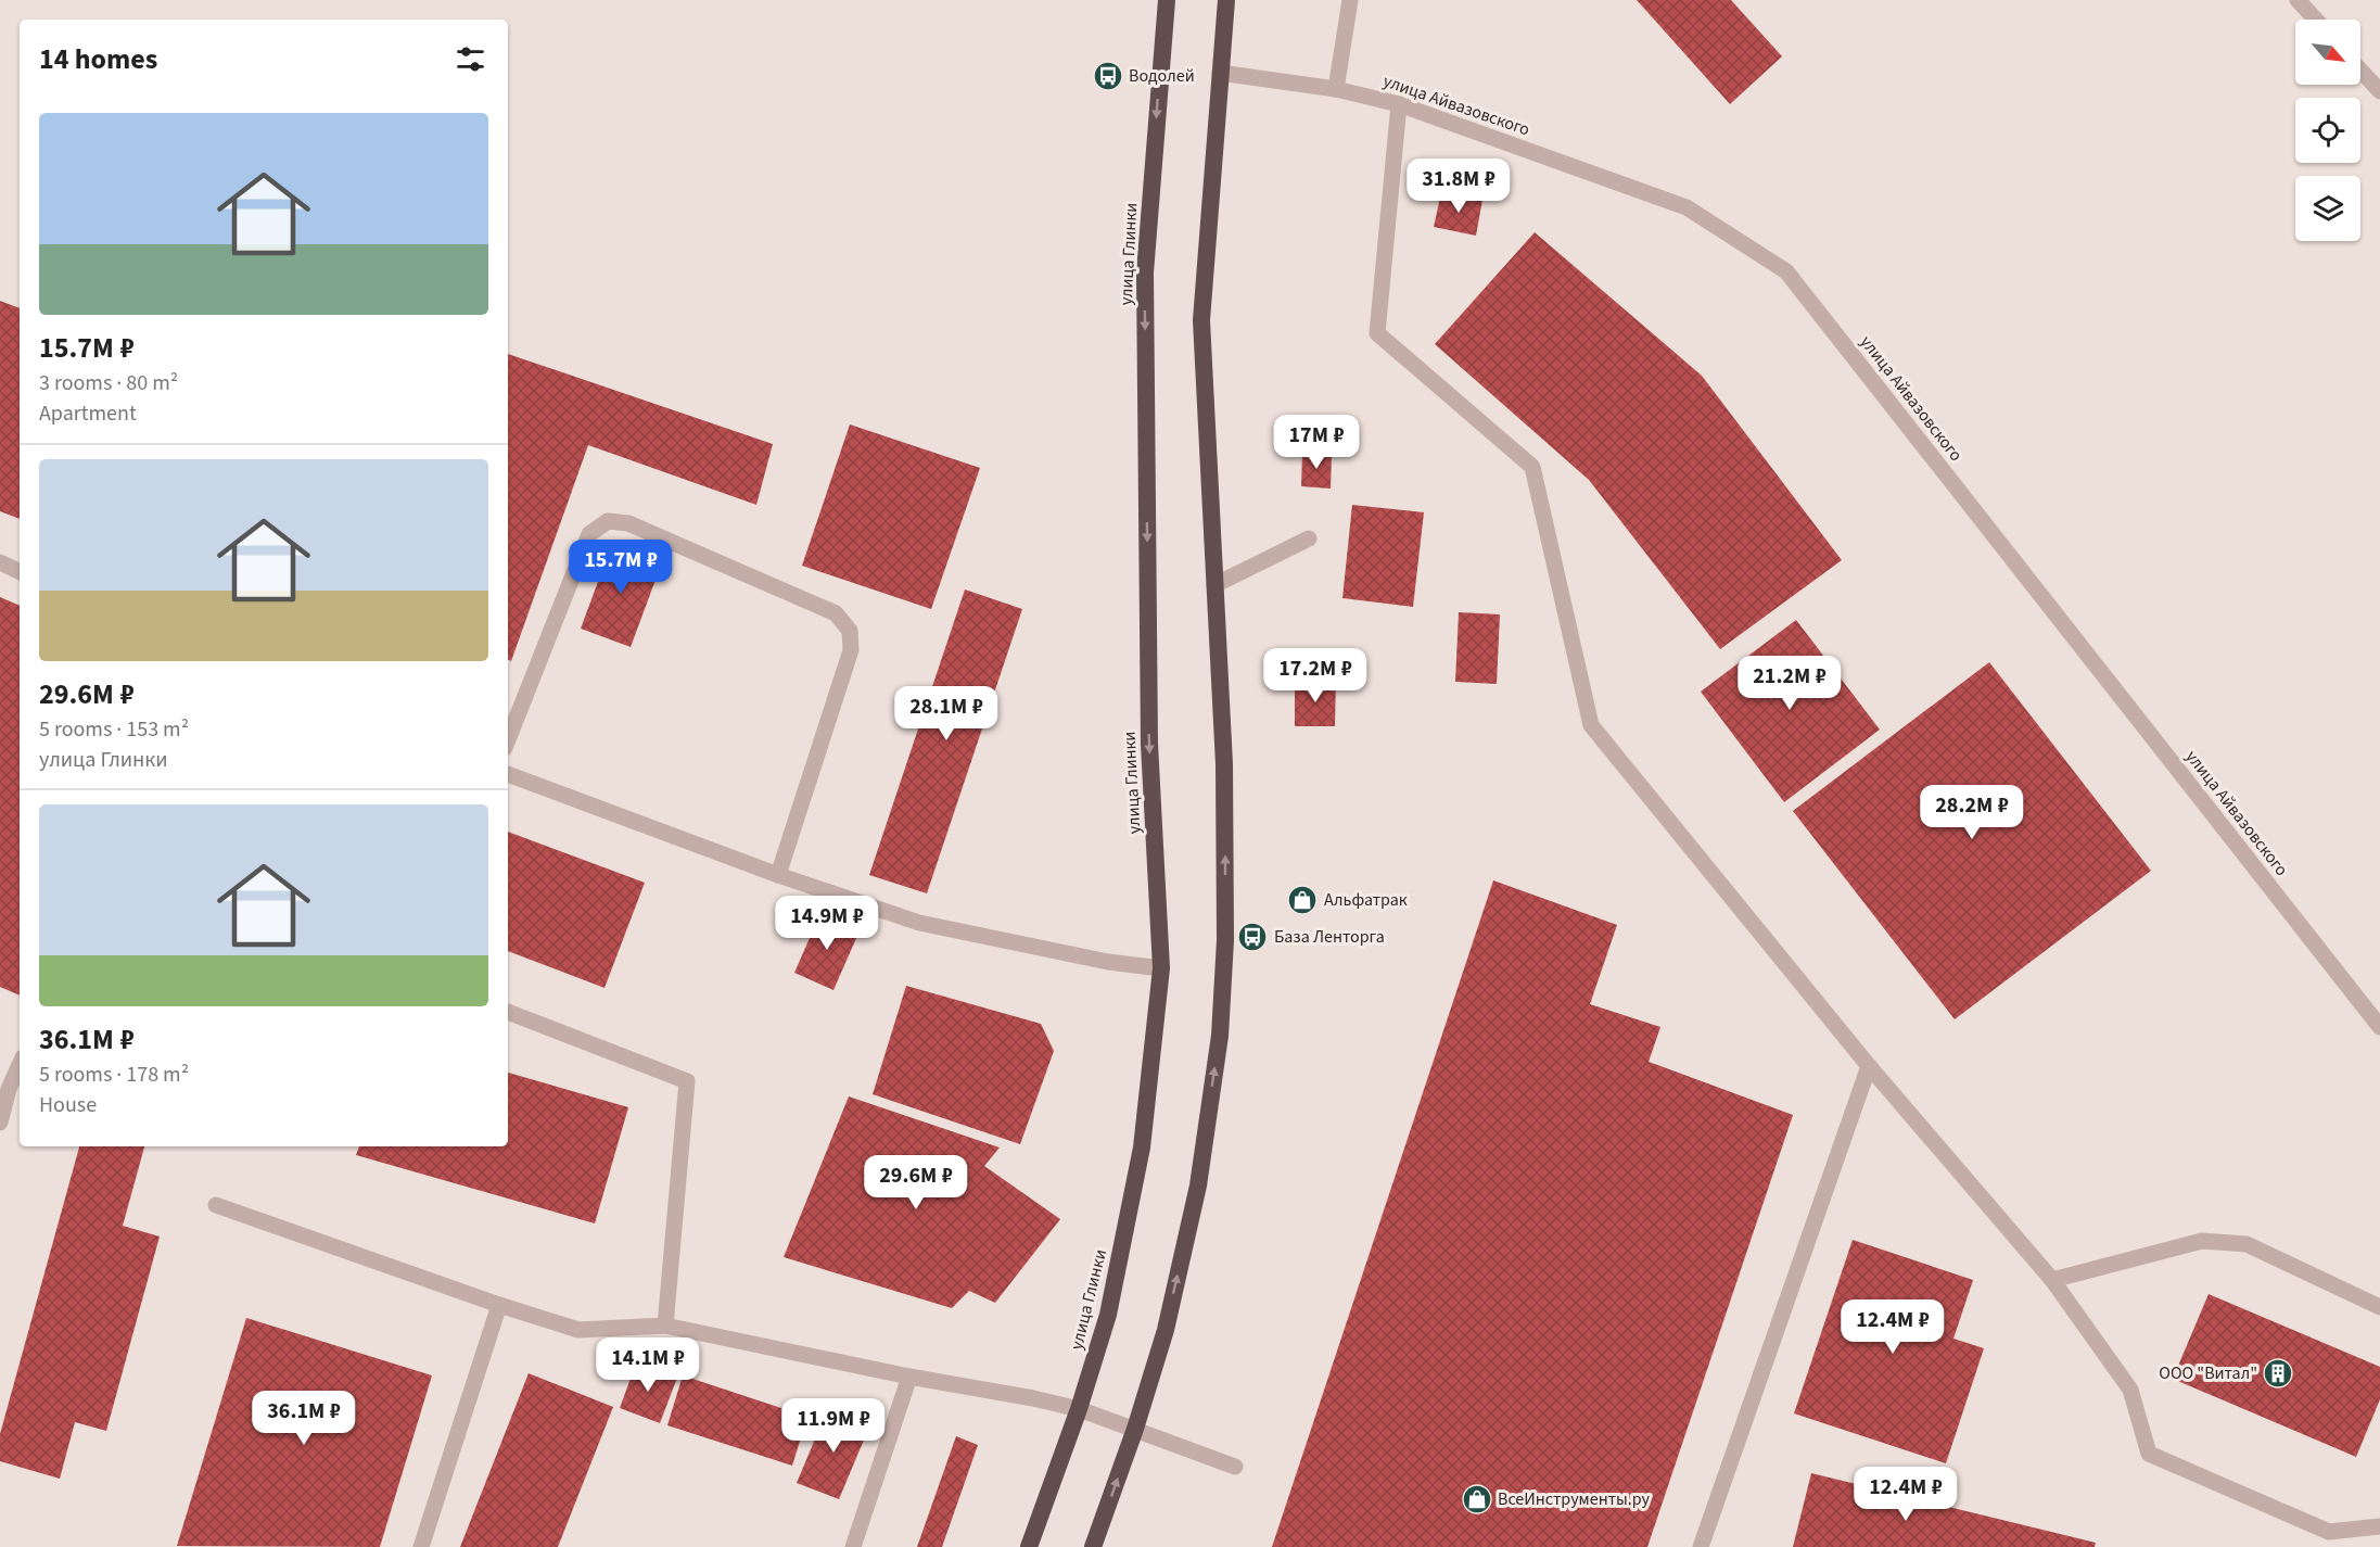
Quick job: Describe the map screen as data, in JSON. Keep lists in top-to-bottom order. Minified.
{"streets":{"highway":["улица Глинки"],"lane":["улица Айвазовского"]},"places":{"bus stop":["Водолей","База Ленторга"],"shop":["Альфатрак","ВсеИнструменты.ру"],"building":["ООО \"Витал\""]},"north":"bottom right","page":{"heading":"14 homes","list":[{"name":"15.7M ₽","note":"3 rooms · 80 m² · Apartment"},{"name":"29.6M ₽","note":"5 rooms · 153 m² · улица Глинки"},{"name":"36.1M ₽","note":"5 rooms · 178 m² · House"}],"price":["31.8M ₽","17M ₽","15.7M ₽","17.2M ₽","21.2M ₽","28.1M ₽","28.2M ₽","14.9M ₽","29.6M ₽","12.4M ₽","14.1M ₽","36.1M ₽","11.9M ₽","12.4M ₽"]}}
